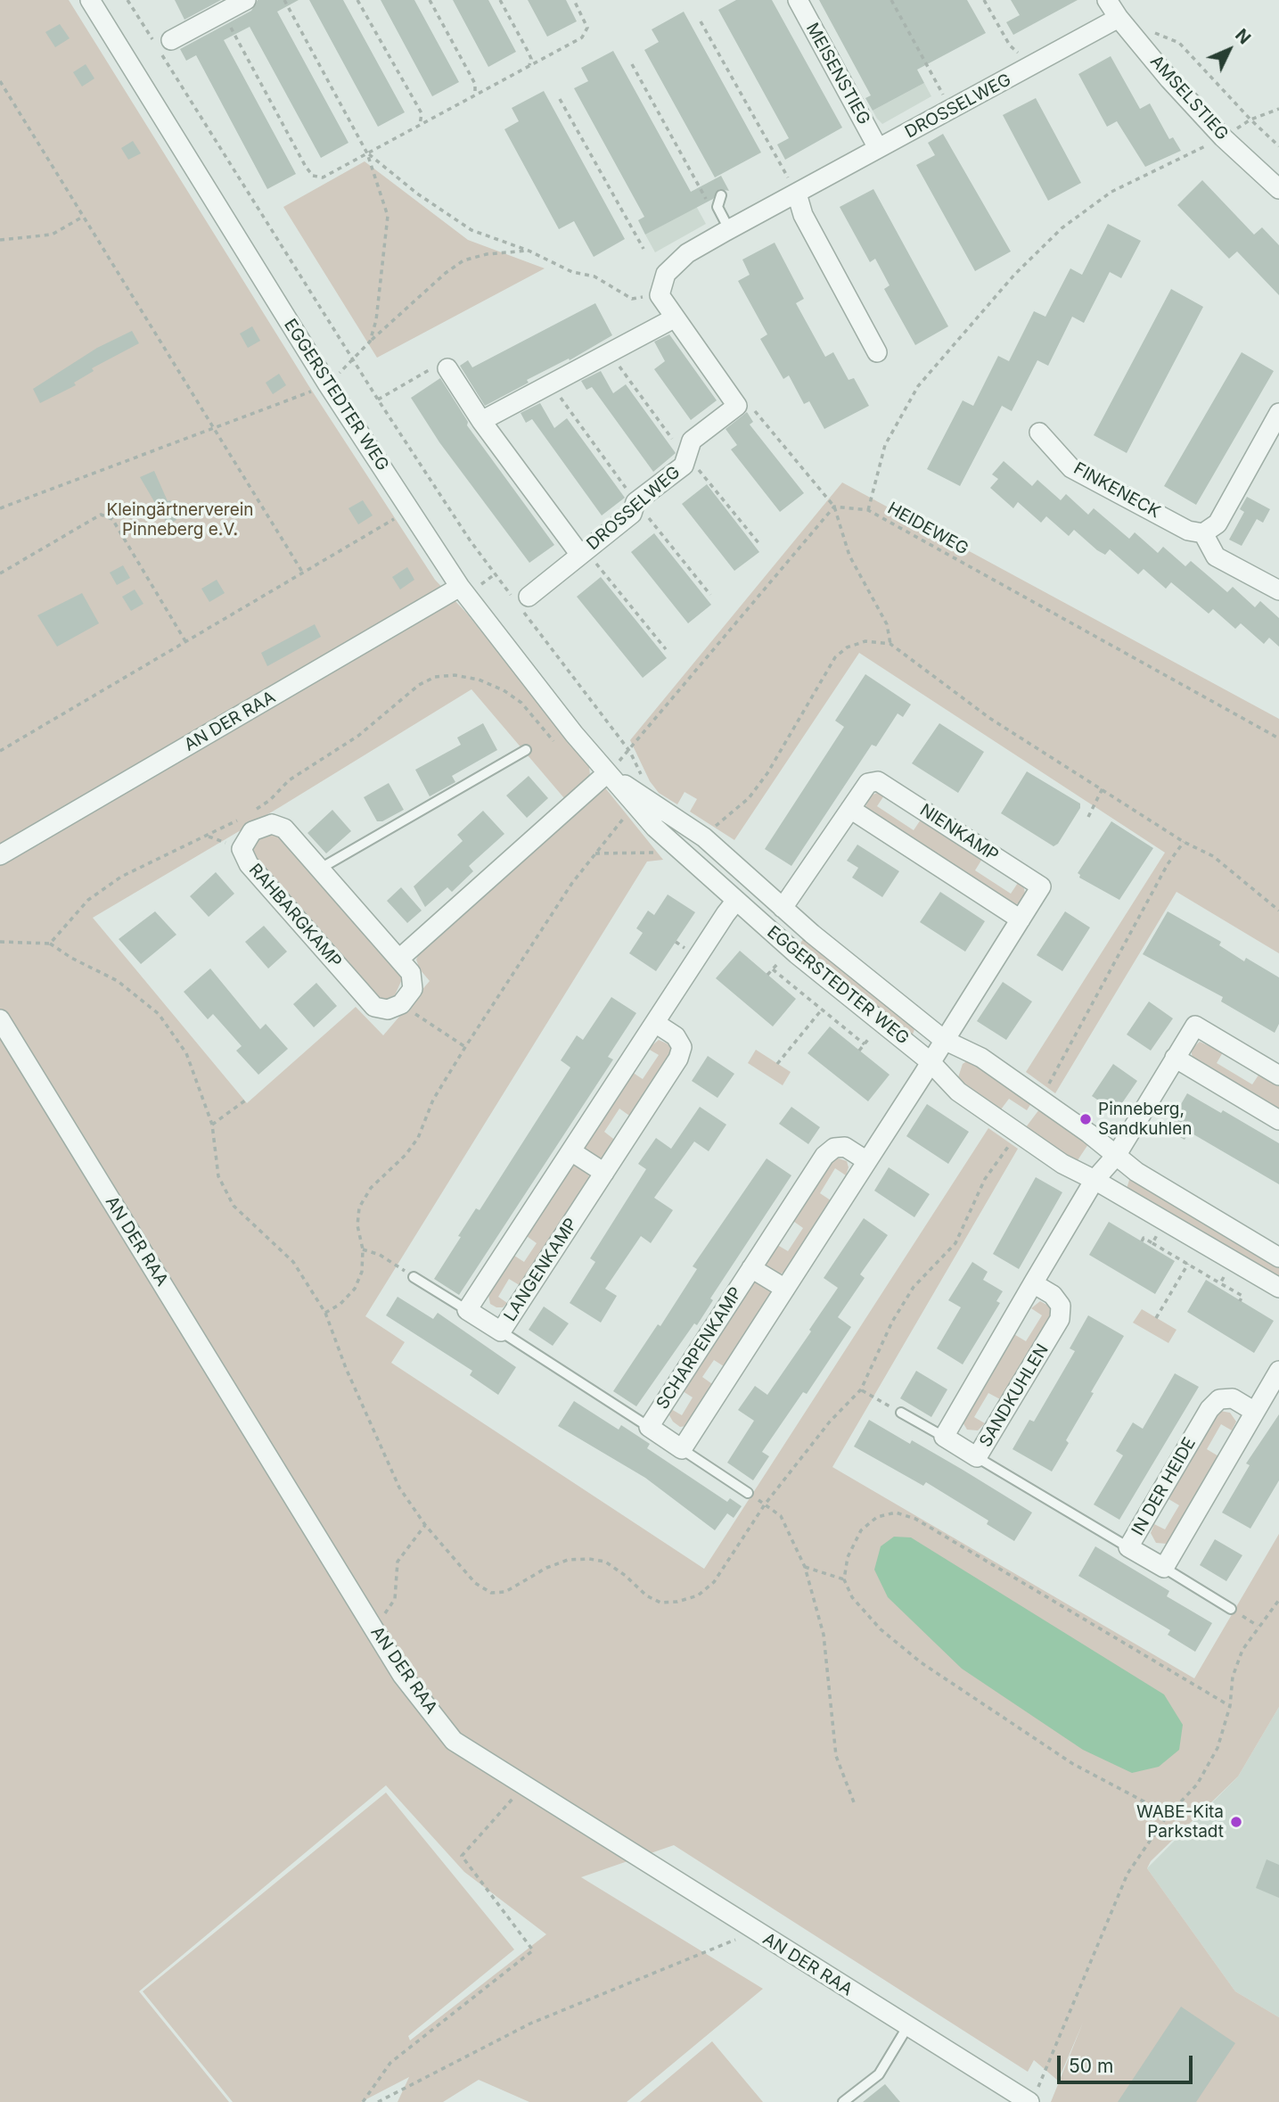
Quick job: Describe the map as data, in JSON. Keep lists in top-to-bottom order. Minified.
{"streets":{"street":["MEISENSTIEG","AMSELSTIEG","DROSSELWEG","EGGERSTEDTER WEG","FINKENECK","AN DER RAA","NIENKAMP","RAHBARGKAMP","LANGENKAMP","SCHARPENKAMP","SANDKUHLEN","IN DER HEIDE"],"path":["HEIDEWEG"]},"crossings":[["MEISENSTIEG","DROSSELWEG"],["AMSELSTIEG","DROSSELWEG"],["EGGERSTEDTER WEG","AN DER RAA"],["EGGERSTEDTER WEG","NIENKAMP"]],"parks":["Kleingärtnerverein Pinneberg e.V."],"places":["Pinneberg, Sandkuhlen","WABE-Kita Parkstadt"],"scale_bar":"50 m","north":"top right"}
